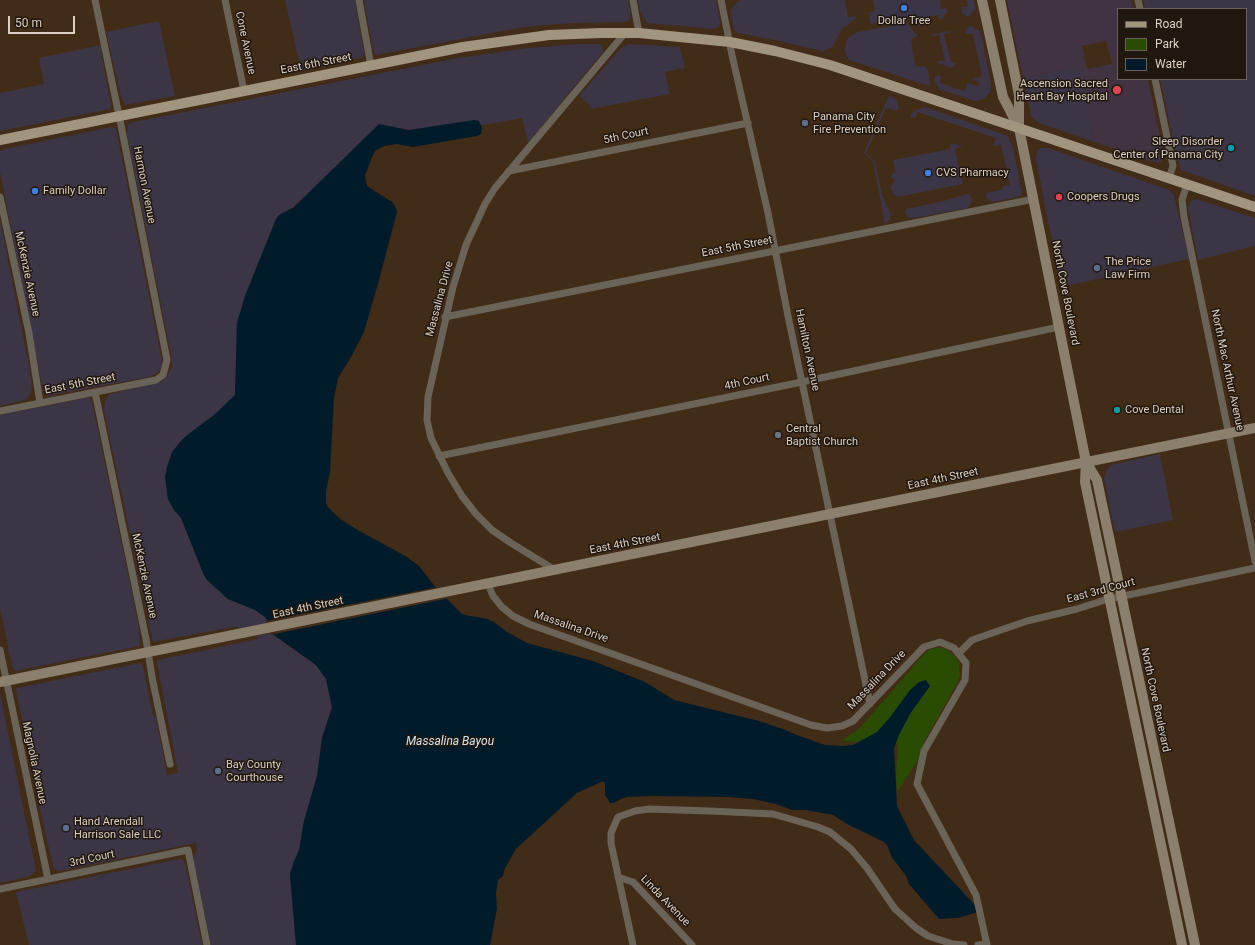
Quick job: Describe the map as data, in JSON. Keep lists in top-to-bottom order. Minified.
{"streets":{"main road":["East 6th Street"],"street":["Cone Avenue","5th Court","Harmon Avenue","East 5th Street","McKenzie Avenue","North Cove Boulevard","Massalina Drive","Hamilton Avenue","North Mac Arthur Avenue","4th Court","East 4th Street","East 3rd Court","Magnolia Avenue","3rd Court","Linda Avenue"]},"crossings":[["Cone Avenue","East 6th Street"],["East 6th Street","Harmon Avenue"],["East 6th Street","North Cove Boulevard"],["East 6th Street","Massalina Drive"],["East 6th Street","Hamilton Avenue"],["East 6th Street","North Mac Arthur Avenue"],["5th Court","Massalina Drive"],["5th Court","Hamilton Avenue"],["Harmon Avenue","East 5th Street"],["East 5th Street","McKenzie Avenue"],["East 5th Street","North Cove Boulevard"],["East 5th Street","Massalina Drive"],["East 5th Street","Hamilton Avenue"],["McKenzie Avenue","East 4th Street"],["North Cove Boulevard","4th Court"],["North Cove Boulevard","East 4th Street"],["North Cove Boulevard","East 3rd Court"],["Massalina Drive","Hamilton Avenue"],["Massalina Drive","4th Court"],["Massalina Drive","East 4th Street"],["Massalina Drive","East 3rd Court"],["Hamilton Avenue","4th Court"],["Hamilton Avenue","East 4th Street"],["North Mac Arthur Avenue","East 4th Street"],["East 4th Street","Magnolia Avenue"],["Magnolia Avenue","3rd Court"]],"water":["Massalina Bayou"],"places":["Dollar Tree","Ascension Sacred Heart Bay Hospital","Panama City Fire Prevention","Sleep Disorder Center of Panama City","CVS Pharmacy","Family Dollar","Coopers Drugs","The Price Law Firm","Cove Dental","Central Baptist Church","Bay County Courthouse","Hand Arendall Harrison Sale LLC"],"legend":["Road","Park","Water"],"scale_bar":"50 m"}
